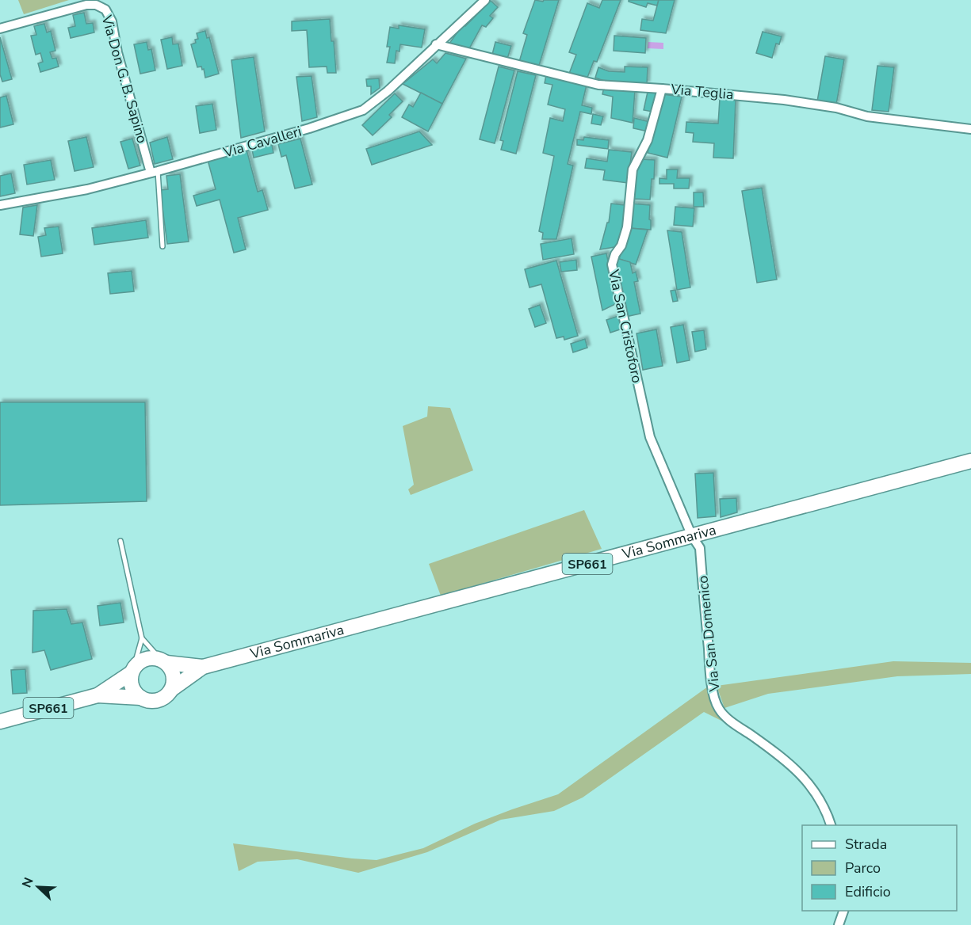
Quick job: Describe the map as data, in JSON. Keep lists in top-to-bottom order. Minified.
{"streets":{"main road":["Via Sommariva","SP661"],"street":["Via Don G. B. Sapino","Via Teglia","Via Cavalleri","Via San Cristoforo","Via San Domenico"]},"crossings":[["Via Don G. B. Sapino","Via Cavalleri"],["Via Teglia","Via Cavalleri"],["Via Teglia","Via San Cristoforo"],["Via San Cristoforo","Via Sommariva"],["Via San Cristoforo","Via San Domenico"],["Via Sommariva","SP661"],["Via Sommariva","Via San Domenico"]],"legend":["Strada","Parco","Edificio"],"north":"top left"}
